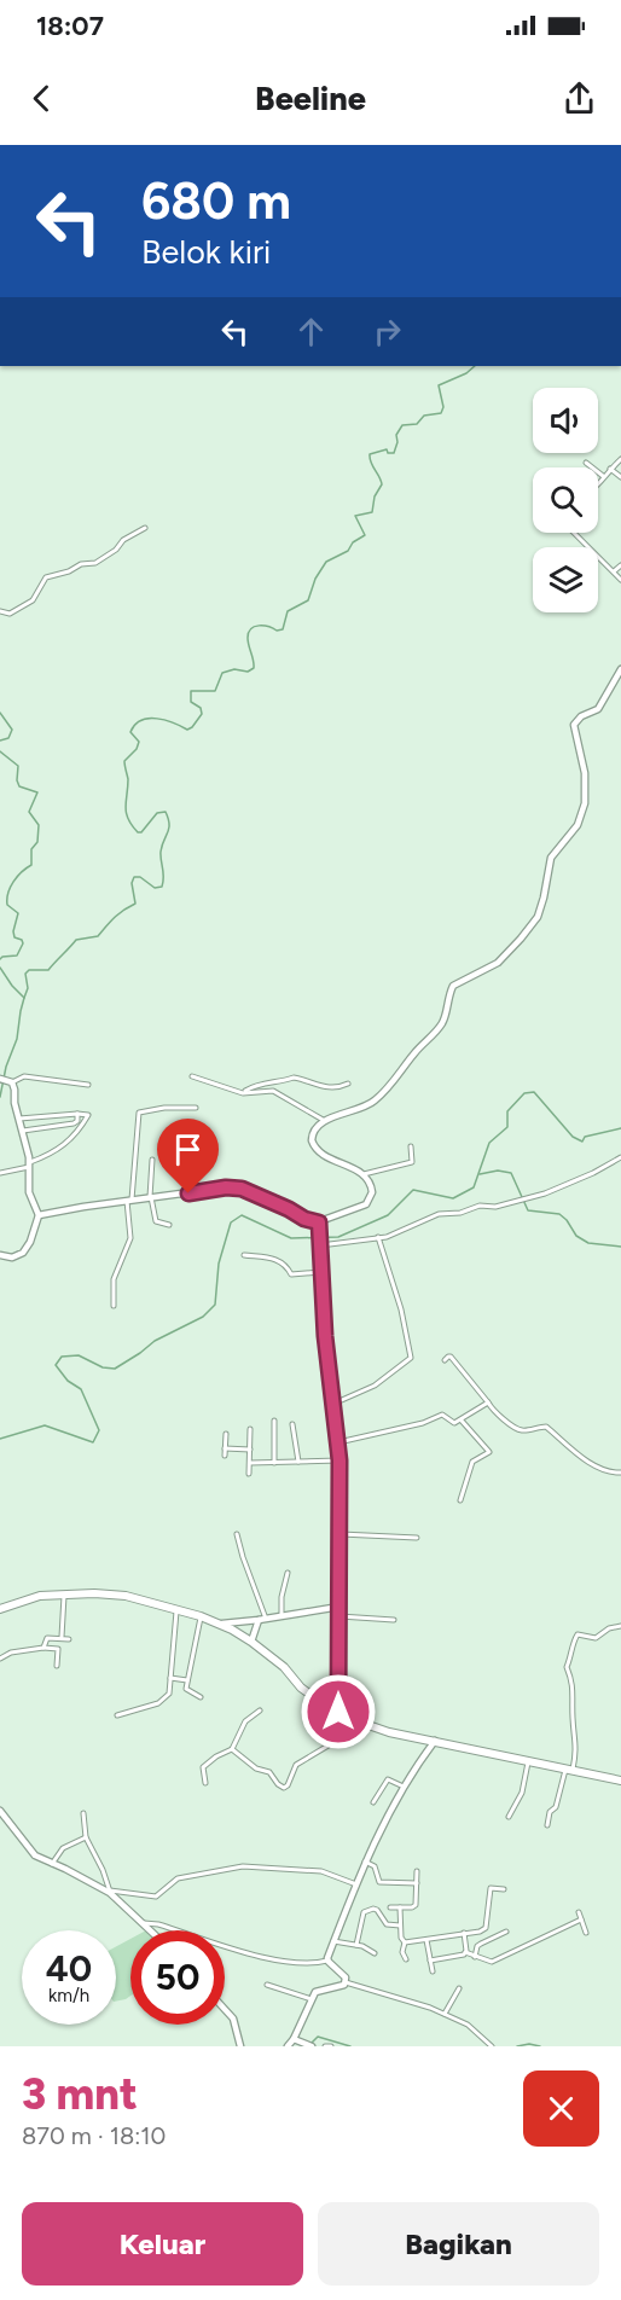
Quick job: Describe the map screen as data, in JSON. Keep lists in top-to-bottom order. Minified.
{"page":{"status":"18:07","header":"Beeline","turn":["680 m","Belok kiri"],"speed":"40 km/h","limit":"50","heading":["3 mnt","870 m · 18:10"],"buttons":["Keluar","Bagikan"]}}
